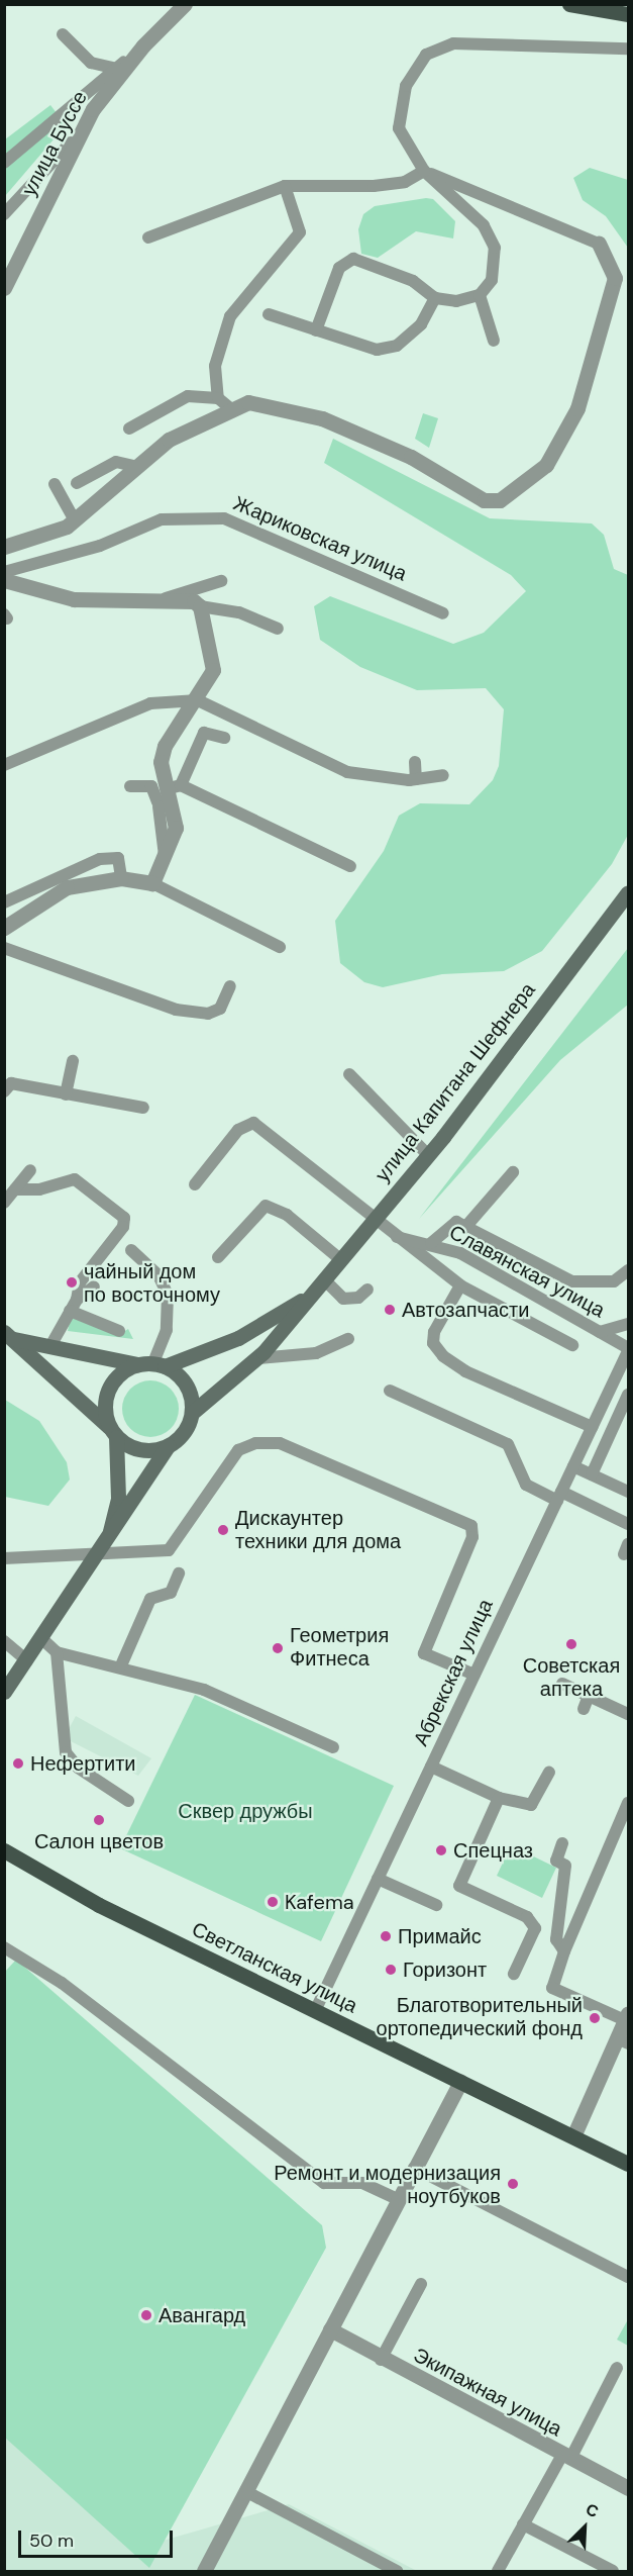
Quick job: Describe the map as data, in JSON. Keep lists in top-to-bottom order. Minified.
{"streets":{"main road":["улица Капитана Шефнера","Светланская улица"],"street":["улица Буссе","Экипажная улица"],"lane":["Жариковская улица","Славянская улица","Абрекская улица"]},"crossings":[["улица Капитана Шефнера","Славянская улица"],["Славянская улица","Абрекская улица"],["Абрекская улица","Светланская улица"]],"parks":["Сквер дружбы"],"places":["чайный дом по восточному","Автозапчасти","Дискаунтер техники для дома","Советская аптека","Геометрия Фитнеса","Нефертити","Салон цветов","Спецназ","Kafema","Примайс","Горизонт","Благотворительный ортопедический фонд","Ремонт и модернизация ноутбуков","Авангард"],"scale_bar":"50 m","north":"top right"}
